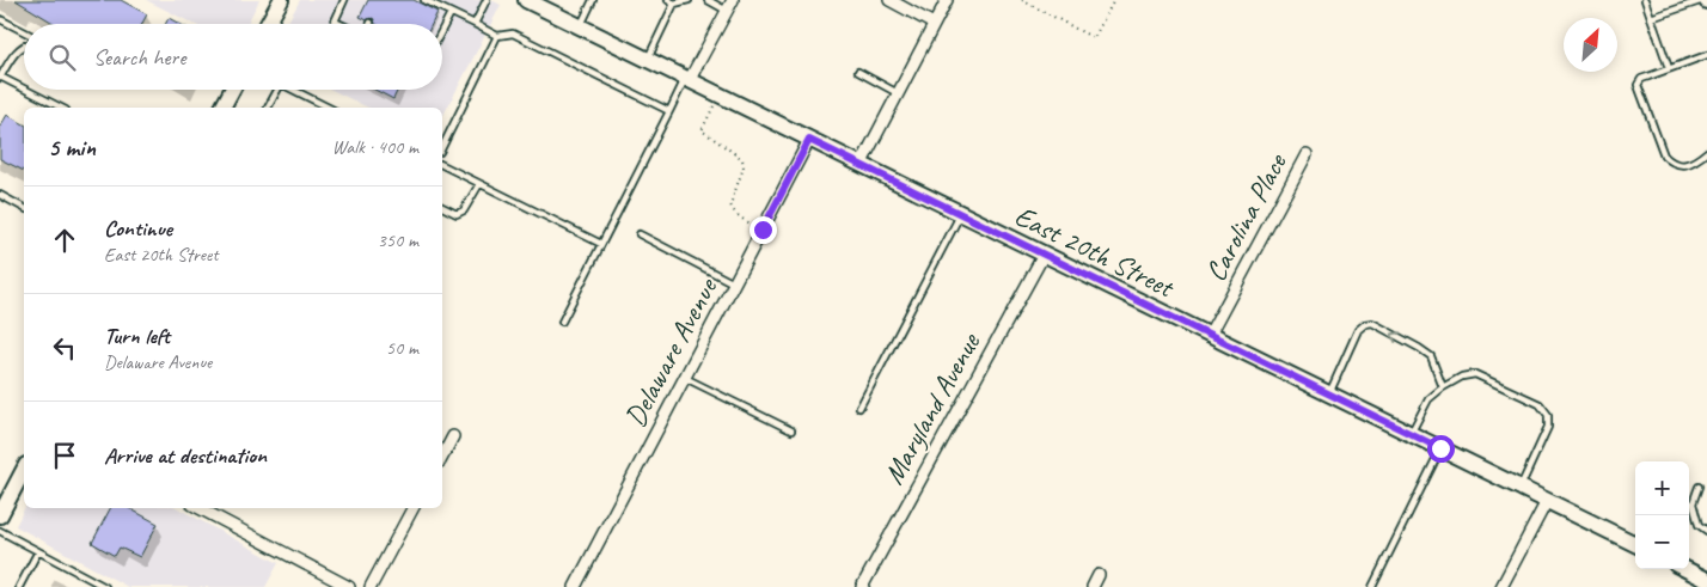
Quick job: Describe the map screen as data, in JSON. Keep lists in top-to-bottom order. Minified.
{"streets":{"main road":["East 20th Street"],"street":["Carolina Place","Delaware Avenue","Maryland Avenue"]},"crossings":[["Carolina Place","East 20th Street"],["East 20th Street","Delaware Avenue"],["East 20th Street","Maryland Avenue"]],"north":"top right","page":{"search":"Search here","heading":["5 min","Walk · 400 m"],"list":[["Continue","East 20th Street","350 m"],["Turn left","Delaware Avenue","50 m"],"Arrive at destination"],"map_buttons":["+","−"]}}
